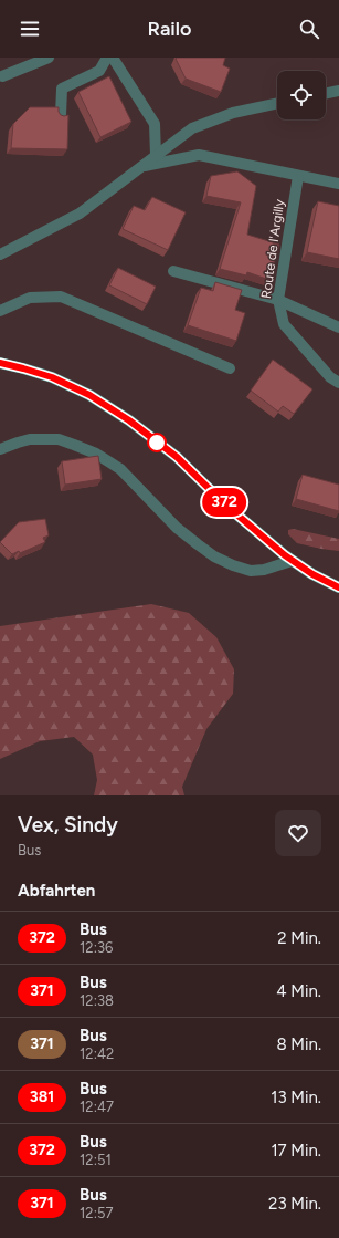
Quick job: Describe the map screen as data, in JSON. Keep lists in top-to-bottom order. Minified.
{"streets":{"street":["Route de l'Argilly"]},"lines":["bus line 372"],"page":{"header":"Railo","on_map":"372","heading":[["Vex, Sindy","Bus"],"Abfahrten"],"list":[{"mark":"372","name":"Bus","note":"12:36","value":"2 Min."},{"mark":"371","name":"Bus","note":"12:38","value":"4 Min."},{"mark":"371","name":"Bus","note":"12:42","value":"8 Min."},{"mark":"381","name":"Bus","note":"12:47","value":"13 Min."},{"mark":"372","name":"Bus","note":"12:51","value":"17 Min."},{"mark":"371","name":"Bus","note":"12:57","value":"23 Min."}]}}
